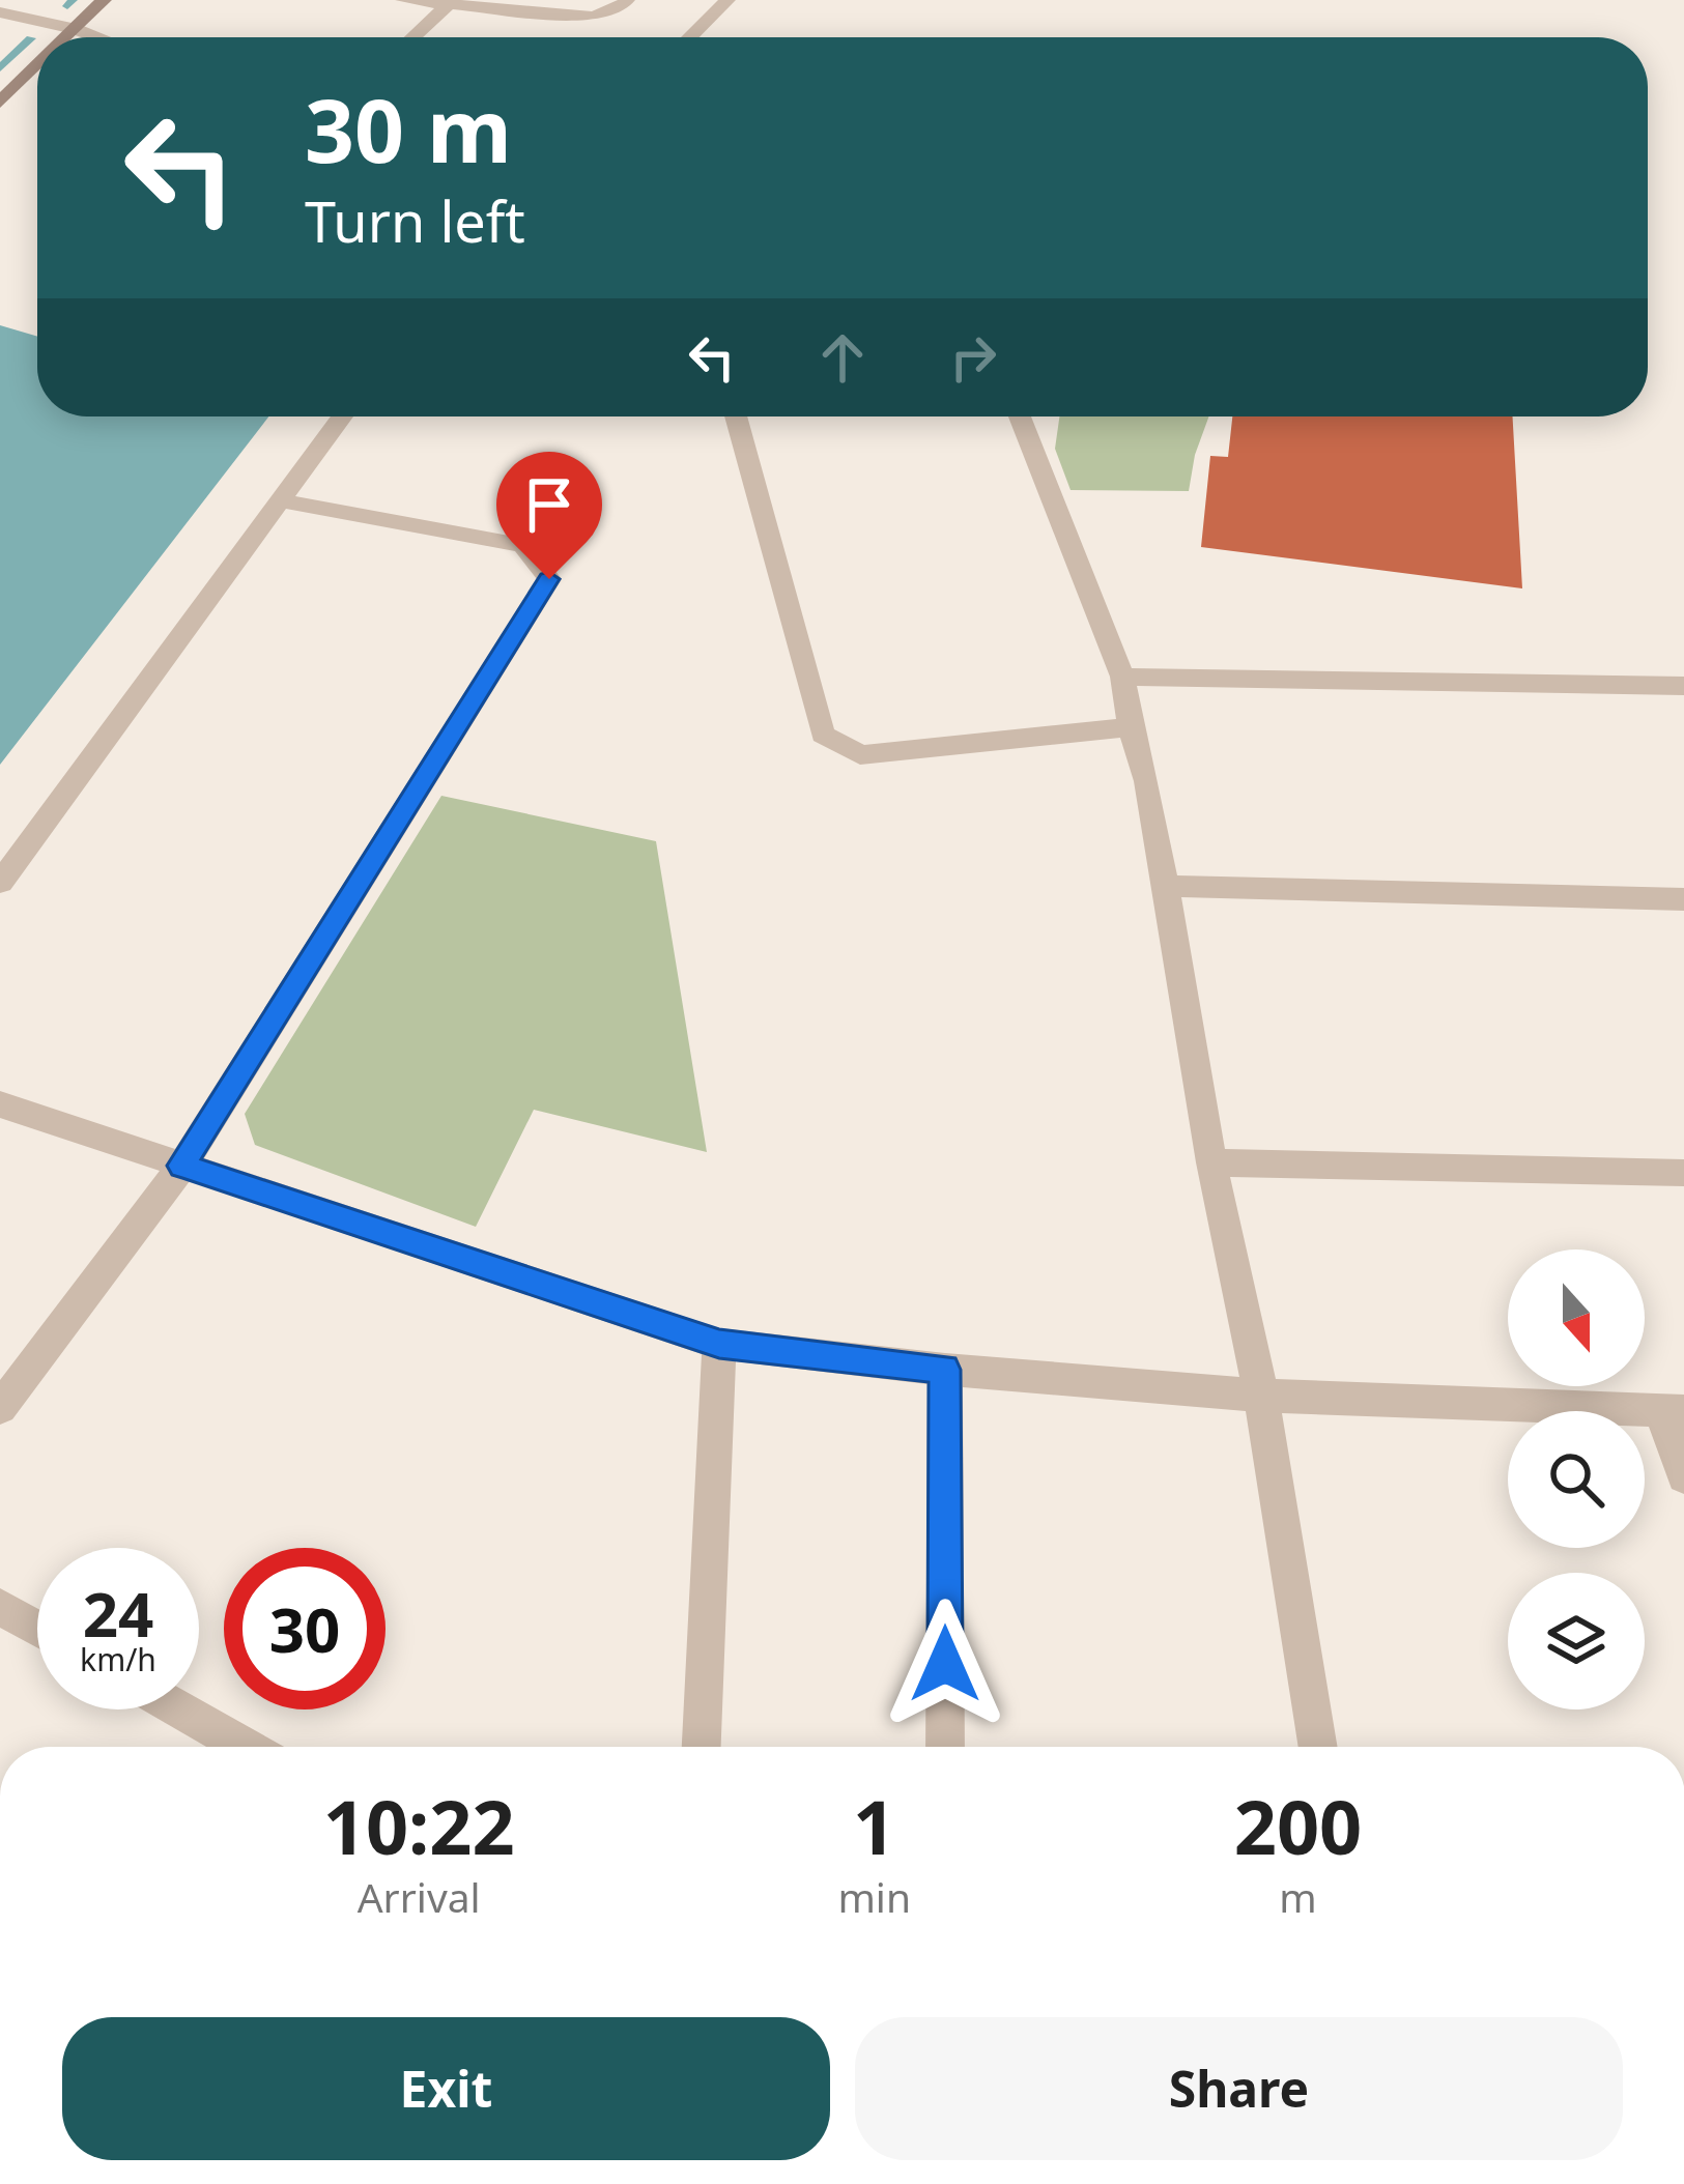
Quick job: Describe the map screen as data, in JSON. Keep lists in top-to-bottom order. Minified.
{"north":"bottom","page":{"turn":["30 m","Turn left"],"speed":"24 km/h","limit":"30","eta":["10:22","Arrival","1","min","200","m"],"buttons":["Exit","Share"]}}
